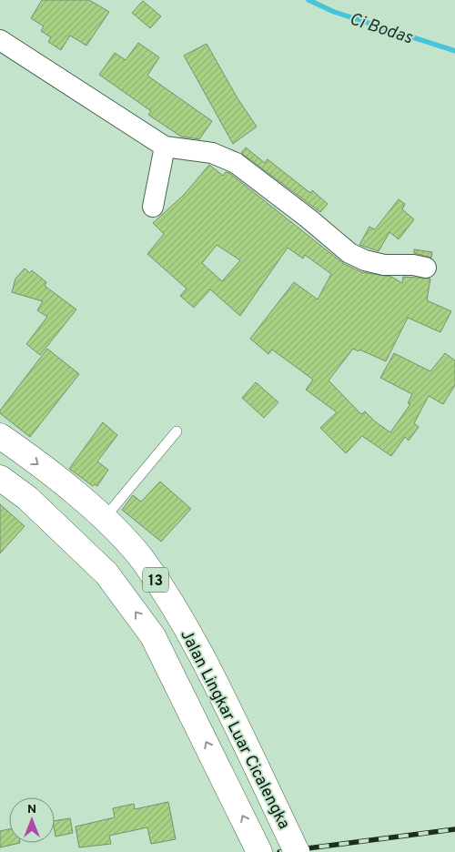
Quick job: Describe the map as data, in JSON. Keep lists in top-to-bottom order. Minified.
{"streets":{"highway":["13","Jalan Lingkar Luar Cicalengka"]},"water":["Ci Bodas"],"north":"top"}
